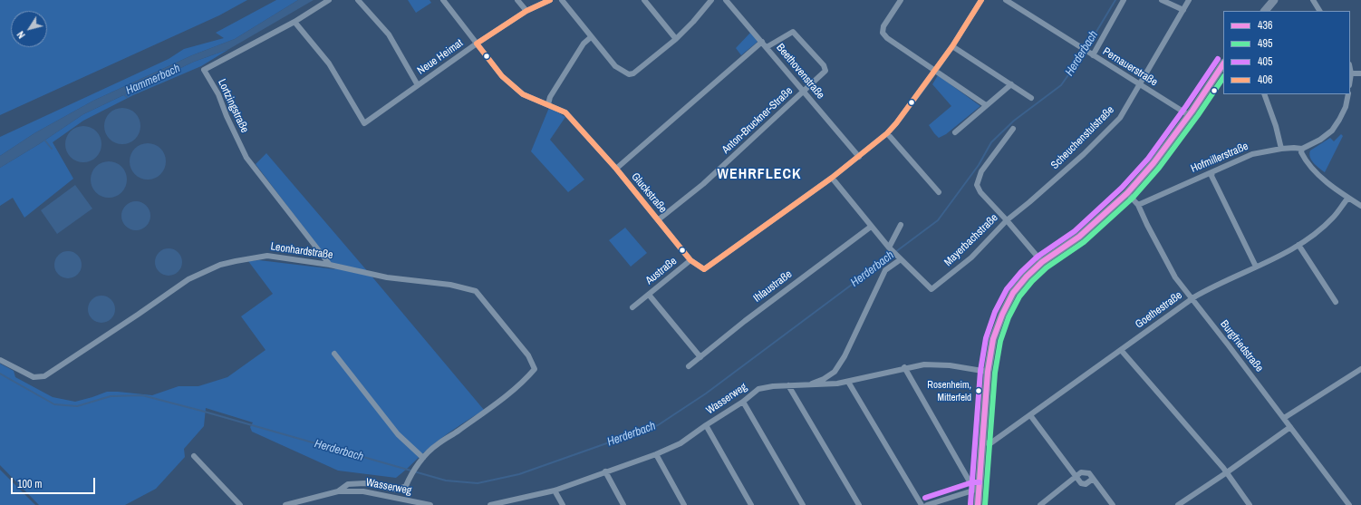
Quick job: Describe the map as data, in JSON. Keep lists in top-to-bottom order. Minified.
{"streets":{"street":["Neue Heimat","Pernauerstraße","Beethovenstraße","Lortzingstraße","Anton-Bruckner-Straße","Scheuchenstulstraße","Hofmillerstraße","Gluckstraße","Mayerbachstraße","Leonhardstraße","Austraße","Ihlaustraße","Goethestraße","Burgfriedstraße","Wasserweg"]},"crossings":[["Neue Heimat","Lortzingstraße"],["Neue Heimat","Gluckstraße"],["Pernauerstraße","Scheuchenstulstraße"],["Beethovenstraße","Anton-Bruckner-Straße"],["Beethovenstraße","Austraße"],["Lortzingstraße","Leonhardstraße"],["Anton-Bruckner-Straße","Gluckstraße"],["Scheuchenstulstraße","Mayerbachstraße"],["Hofmillerstraße","Burgfriedstraße"],["Gluckstraße","Austraße"],["Leonhardstraße","Wasserweg"],["Goethestraße","Burgfriedstraße"]],"districts":["WEHRFLECK"],"water":["Herderbach","Hammerbach"],"places":["Rosenheim, Mitterfeld"],"lines":["transit line 406","transit line 405","transit line 436","transit line 495"],"legend":["436","495","405","406"],"scale_bar":"100 m","north":"bottom left"}
